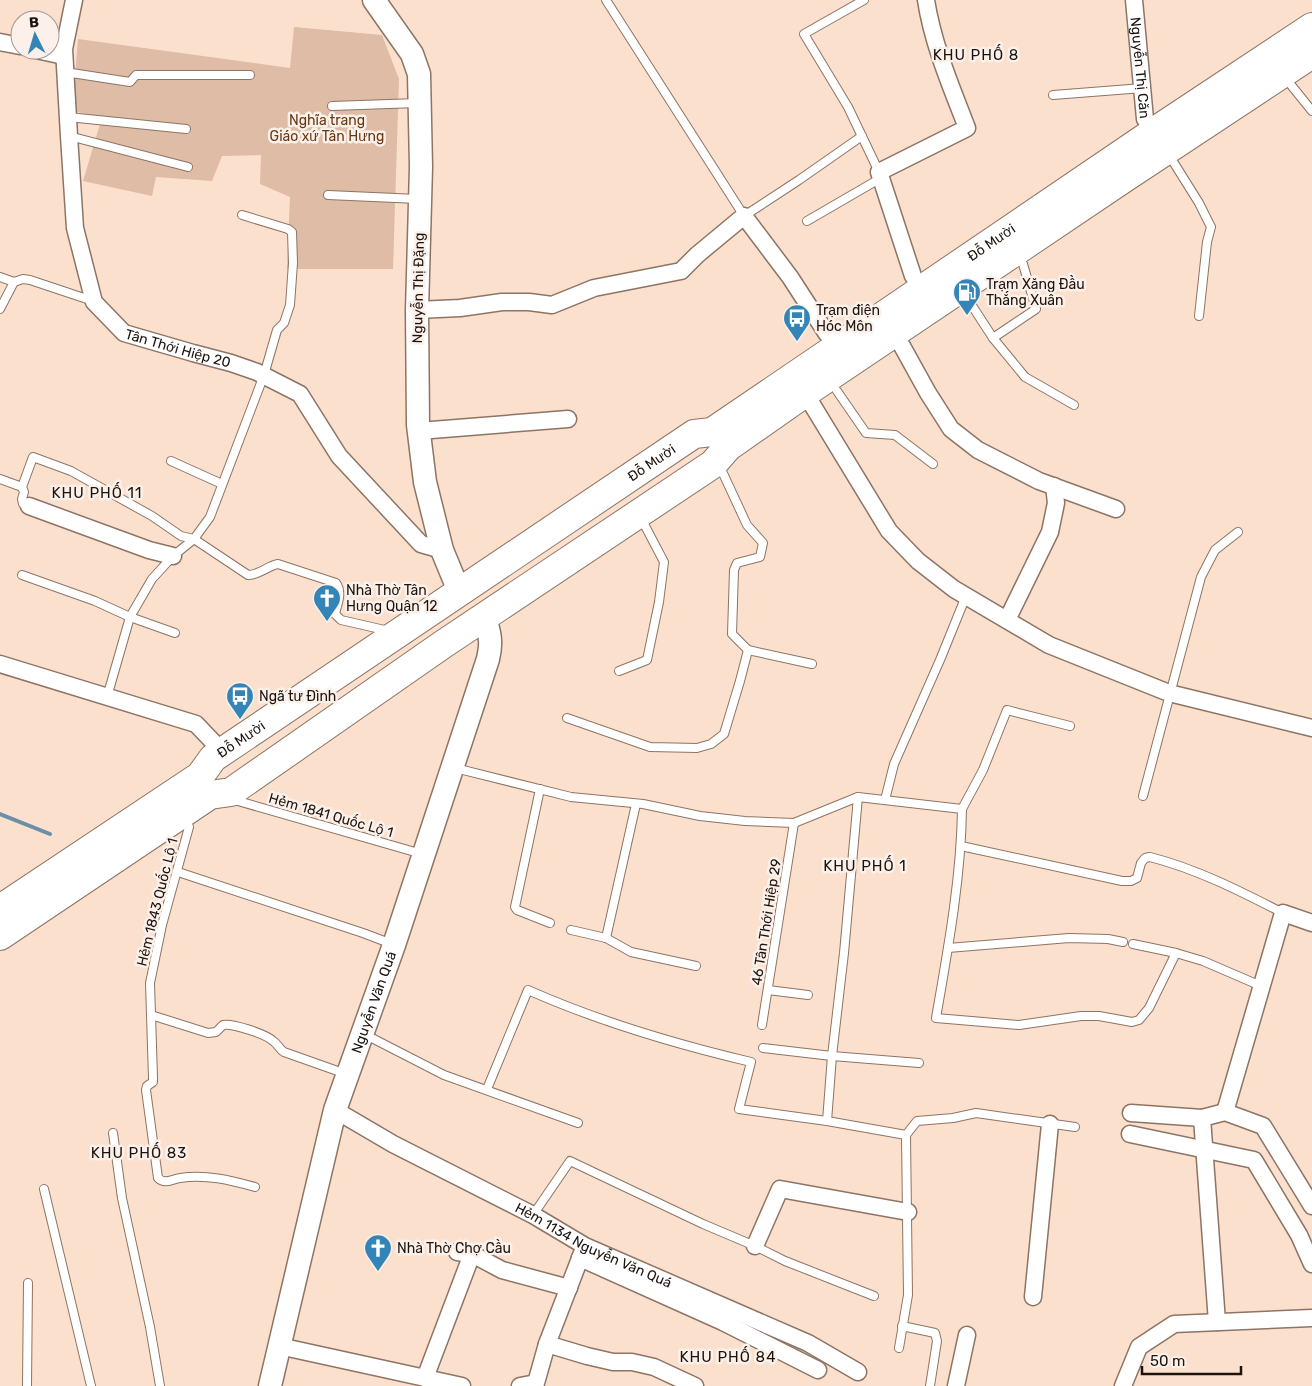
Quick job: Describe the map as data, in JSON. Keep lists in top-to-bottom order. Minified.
{"streets":{"highway":["Đỗ Mười"],"main road":["Nguyễn Thị Đặng","Nguyễn Văn Quá"],"street":["Nguyễn Thị Căn","Tân Thới Hiệp 20","Hẻm 1134 Nguyễn Văn Quá"],"lane":["Hẻm 1841 Quốc Lộ 1","Hẻm 1843 Quốc Lộ 1","46 Tân Thới Hiệp 29"]},"crossings":[["Nguyễn Thị Căn","Đỗ Mười"],["Đỗ Mười","Nguyễn Thị Đặng"],["Đỗ Mười","Hẻm 1841 Quốc Lộ 1"],["Đỗ Mười","Hẻm 1843 Quốc Lộ 1"],["Đỗ Mười","Nguyễn Văn Quá"],["Nguyễn Thị Đặng","Tân Thới Hiệp 20"],["Hẻm 1841 Quốc Lộ 1","Nguyễn Văn Quá"],["Nguyễn Văn Quá","Hẻm 1134 Nguyễn Văn Quá"]],"districts":["KHU PHỐ 8","KHU PHỐ 11","KHU PHỐ 1","KHU PHỐ 83","KHU PHỐ 84"],"parks":["Nghĩa trang Giáo xứ Tân Hưng"],"places":{"fuel station":["Trạm Xăng Đầu Thắng Xuân"],"bus stop":["Trạm điện Hóc Môn","Ngã tư Đình"],"church":["Nhà Thờ Tân Hưng Quận 12","Nhà Thờ Chợ Cầu"]},"scale_bar":"50 m","north":"top"}
